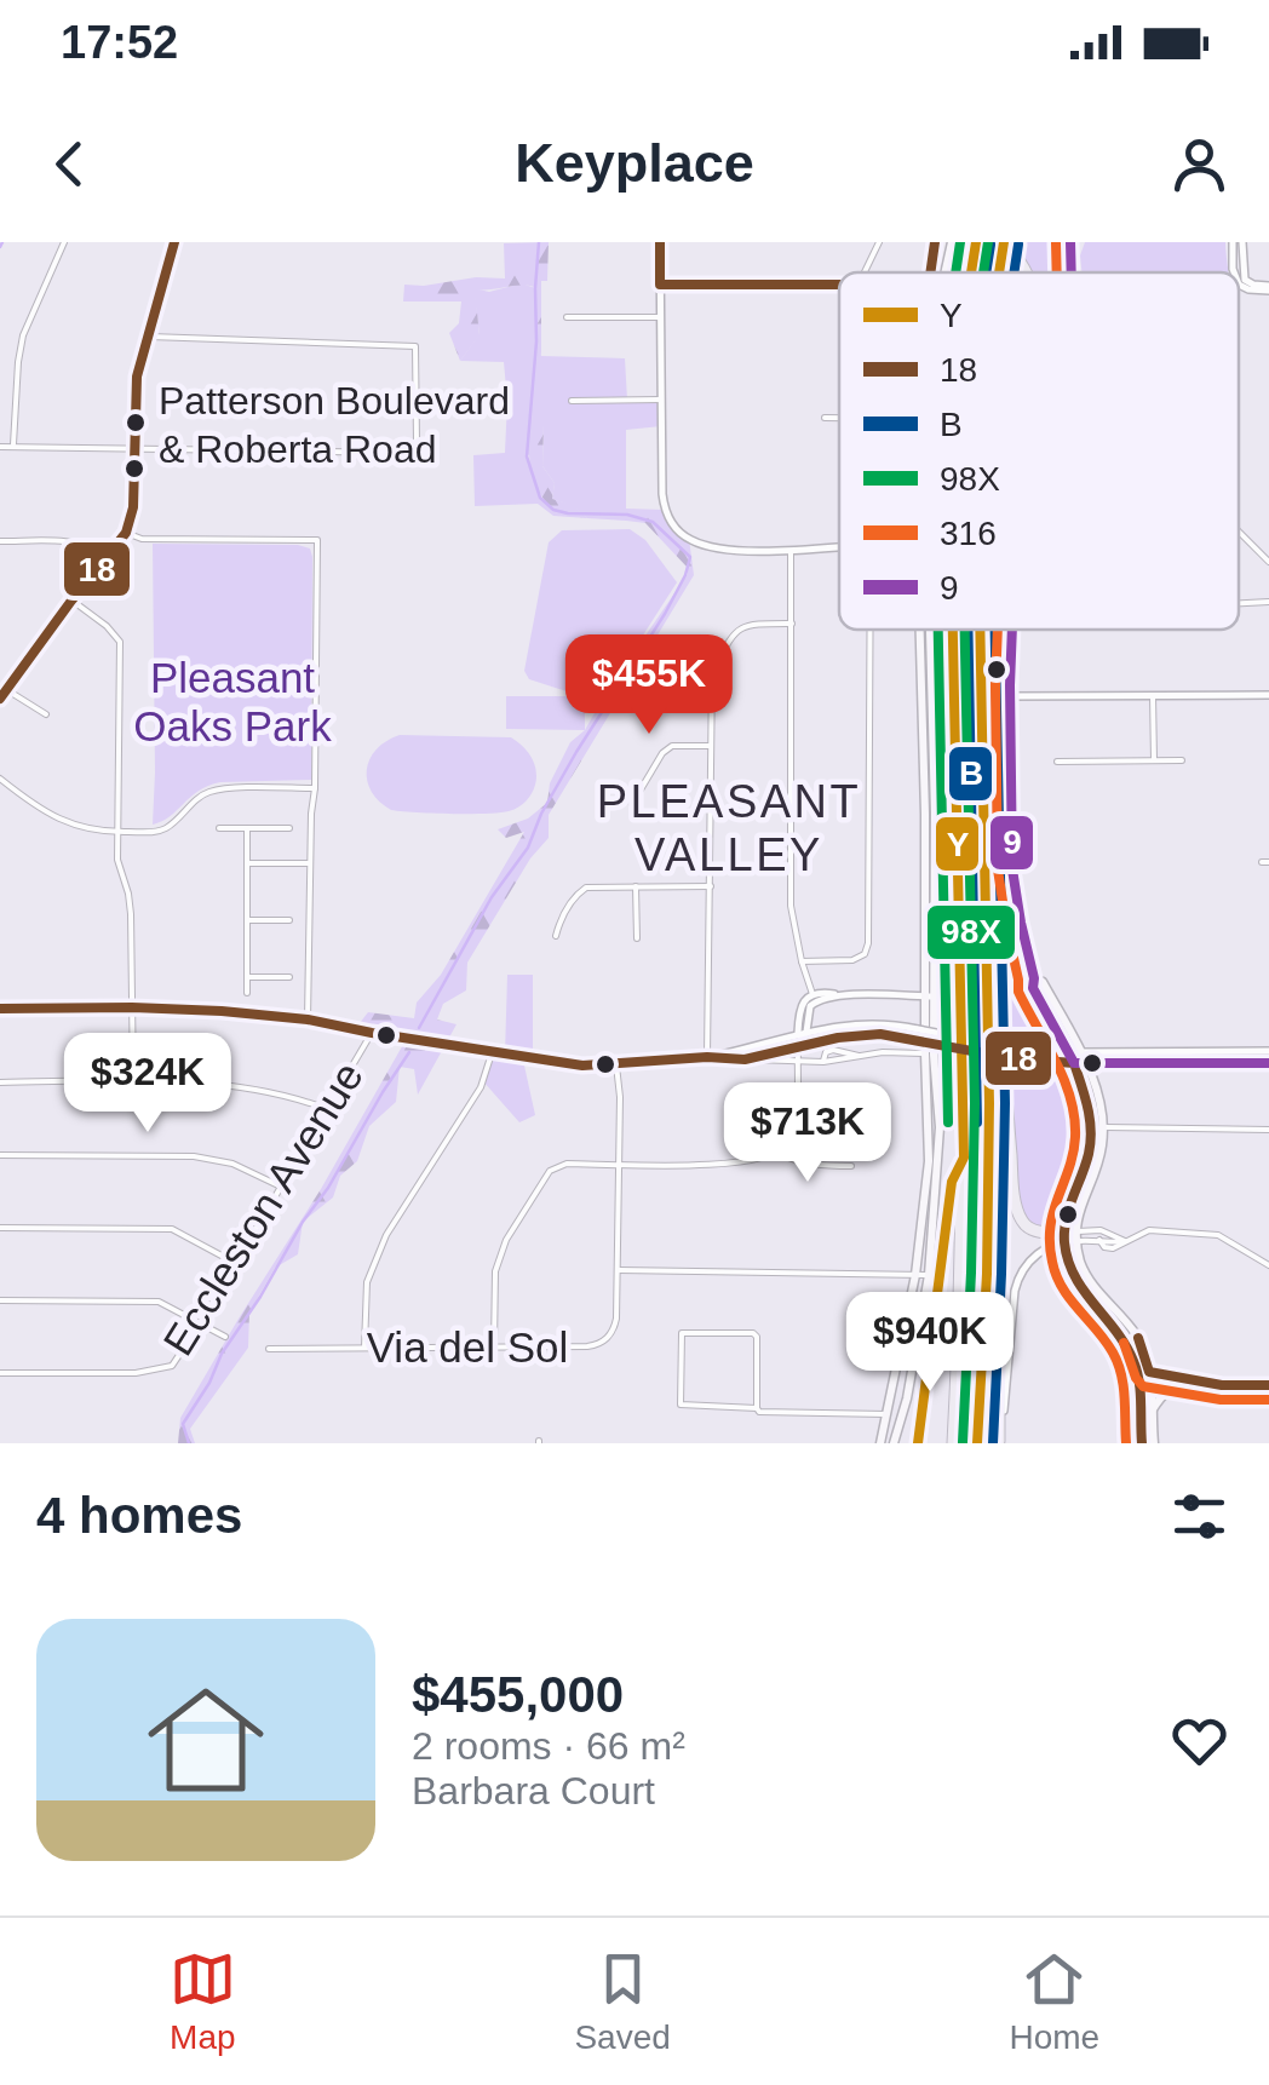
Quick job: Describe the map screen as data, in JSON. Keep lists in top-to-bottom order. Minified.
{"streets":{"street":["Eccleston Avenue","Via del Sol"]},"districts":["PLEASANT VALLEY"],"parks":["Pleasant Oaks Park"],"places":["Patterson Boulevard & Roberta Road"],"lines":["transit line Y","transit line 18","transit line 98X","transit line 9","transit line 316","transit line B"],"legend":["Y","18","B","98X","316","9"],"page":{"status":"17:52","header":"Keyplace","price":["$455K","$324K","$713K","$940K"],"heading":"4 homes","list":[{"name":"$455,000","note":"2 rooms · 66 m² · Barbara Court"}],"tabs":["Map","Saved","Home"]}}
